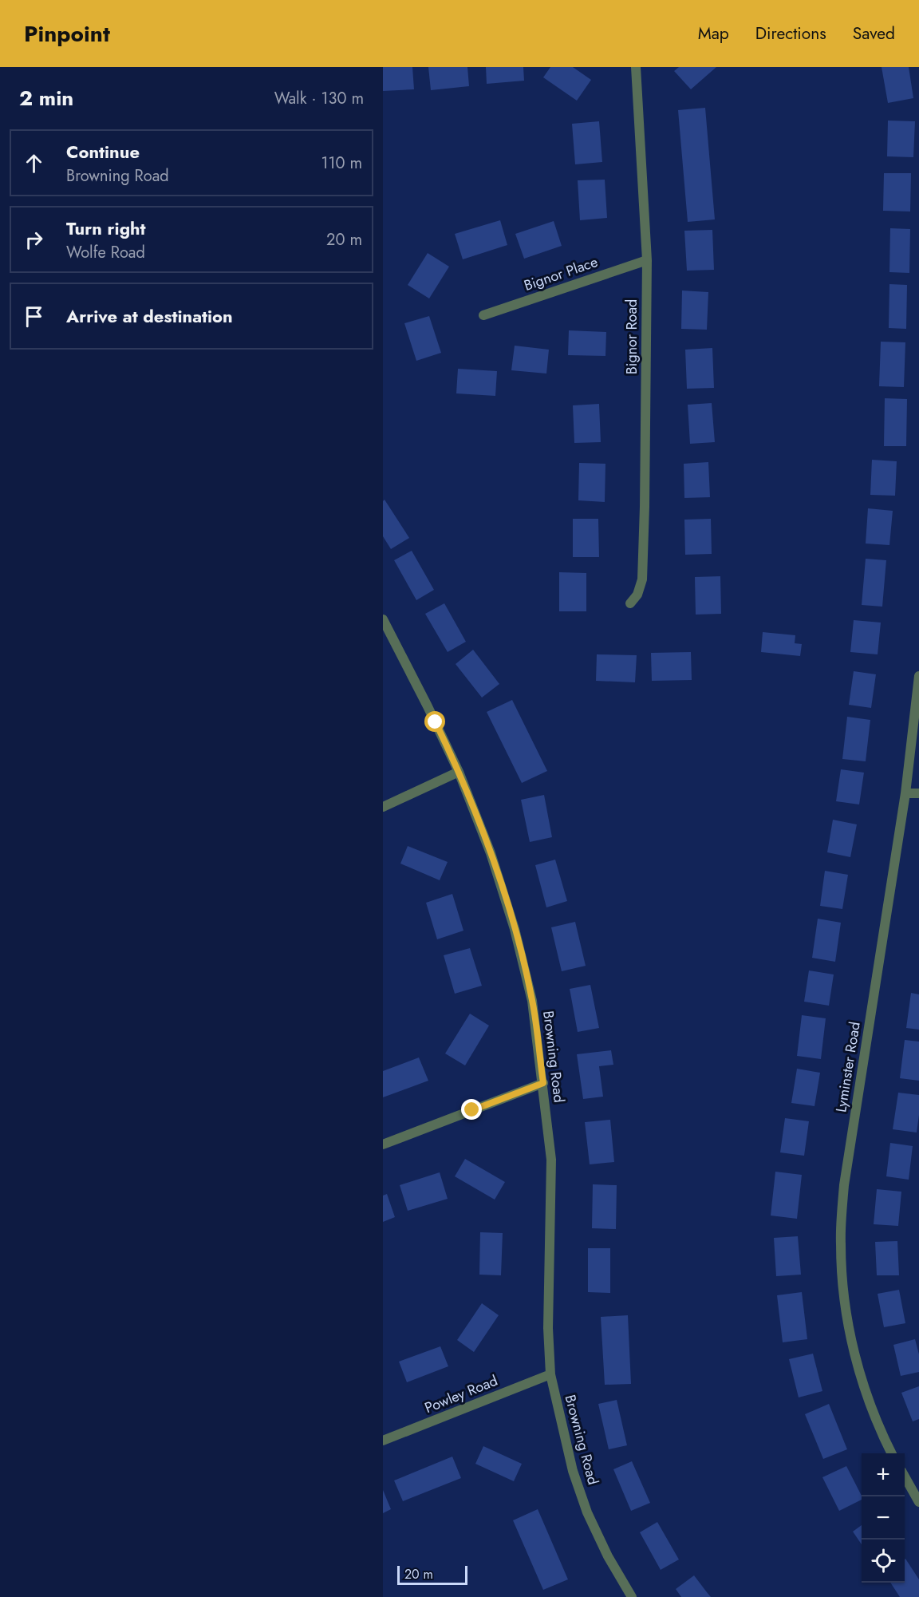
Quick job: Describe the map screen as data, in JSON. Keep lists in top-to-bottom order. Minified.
{"streets":{"street":["Bignor Place","Bignor Road","Browning Road","Lyminster Road","Powley Road"]},"crossings":[["Bignor Place","Bignor Road"],["Browning Road","Powley Road"]],"scale_bar":"20 m","page":{"header":"Pinpoint","nav":["Map","Directions","Saved"],"heading":["2 min","Walk · 130 m"],"list":[["Continue","Browning Road","110 m"],["Turn right","Wolfe Road","20 m"],"Arrive at destination"],"map_buttons":["+","−"],"scale":"20 m"}}
